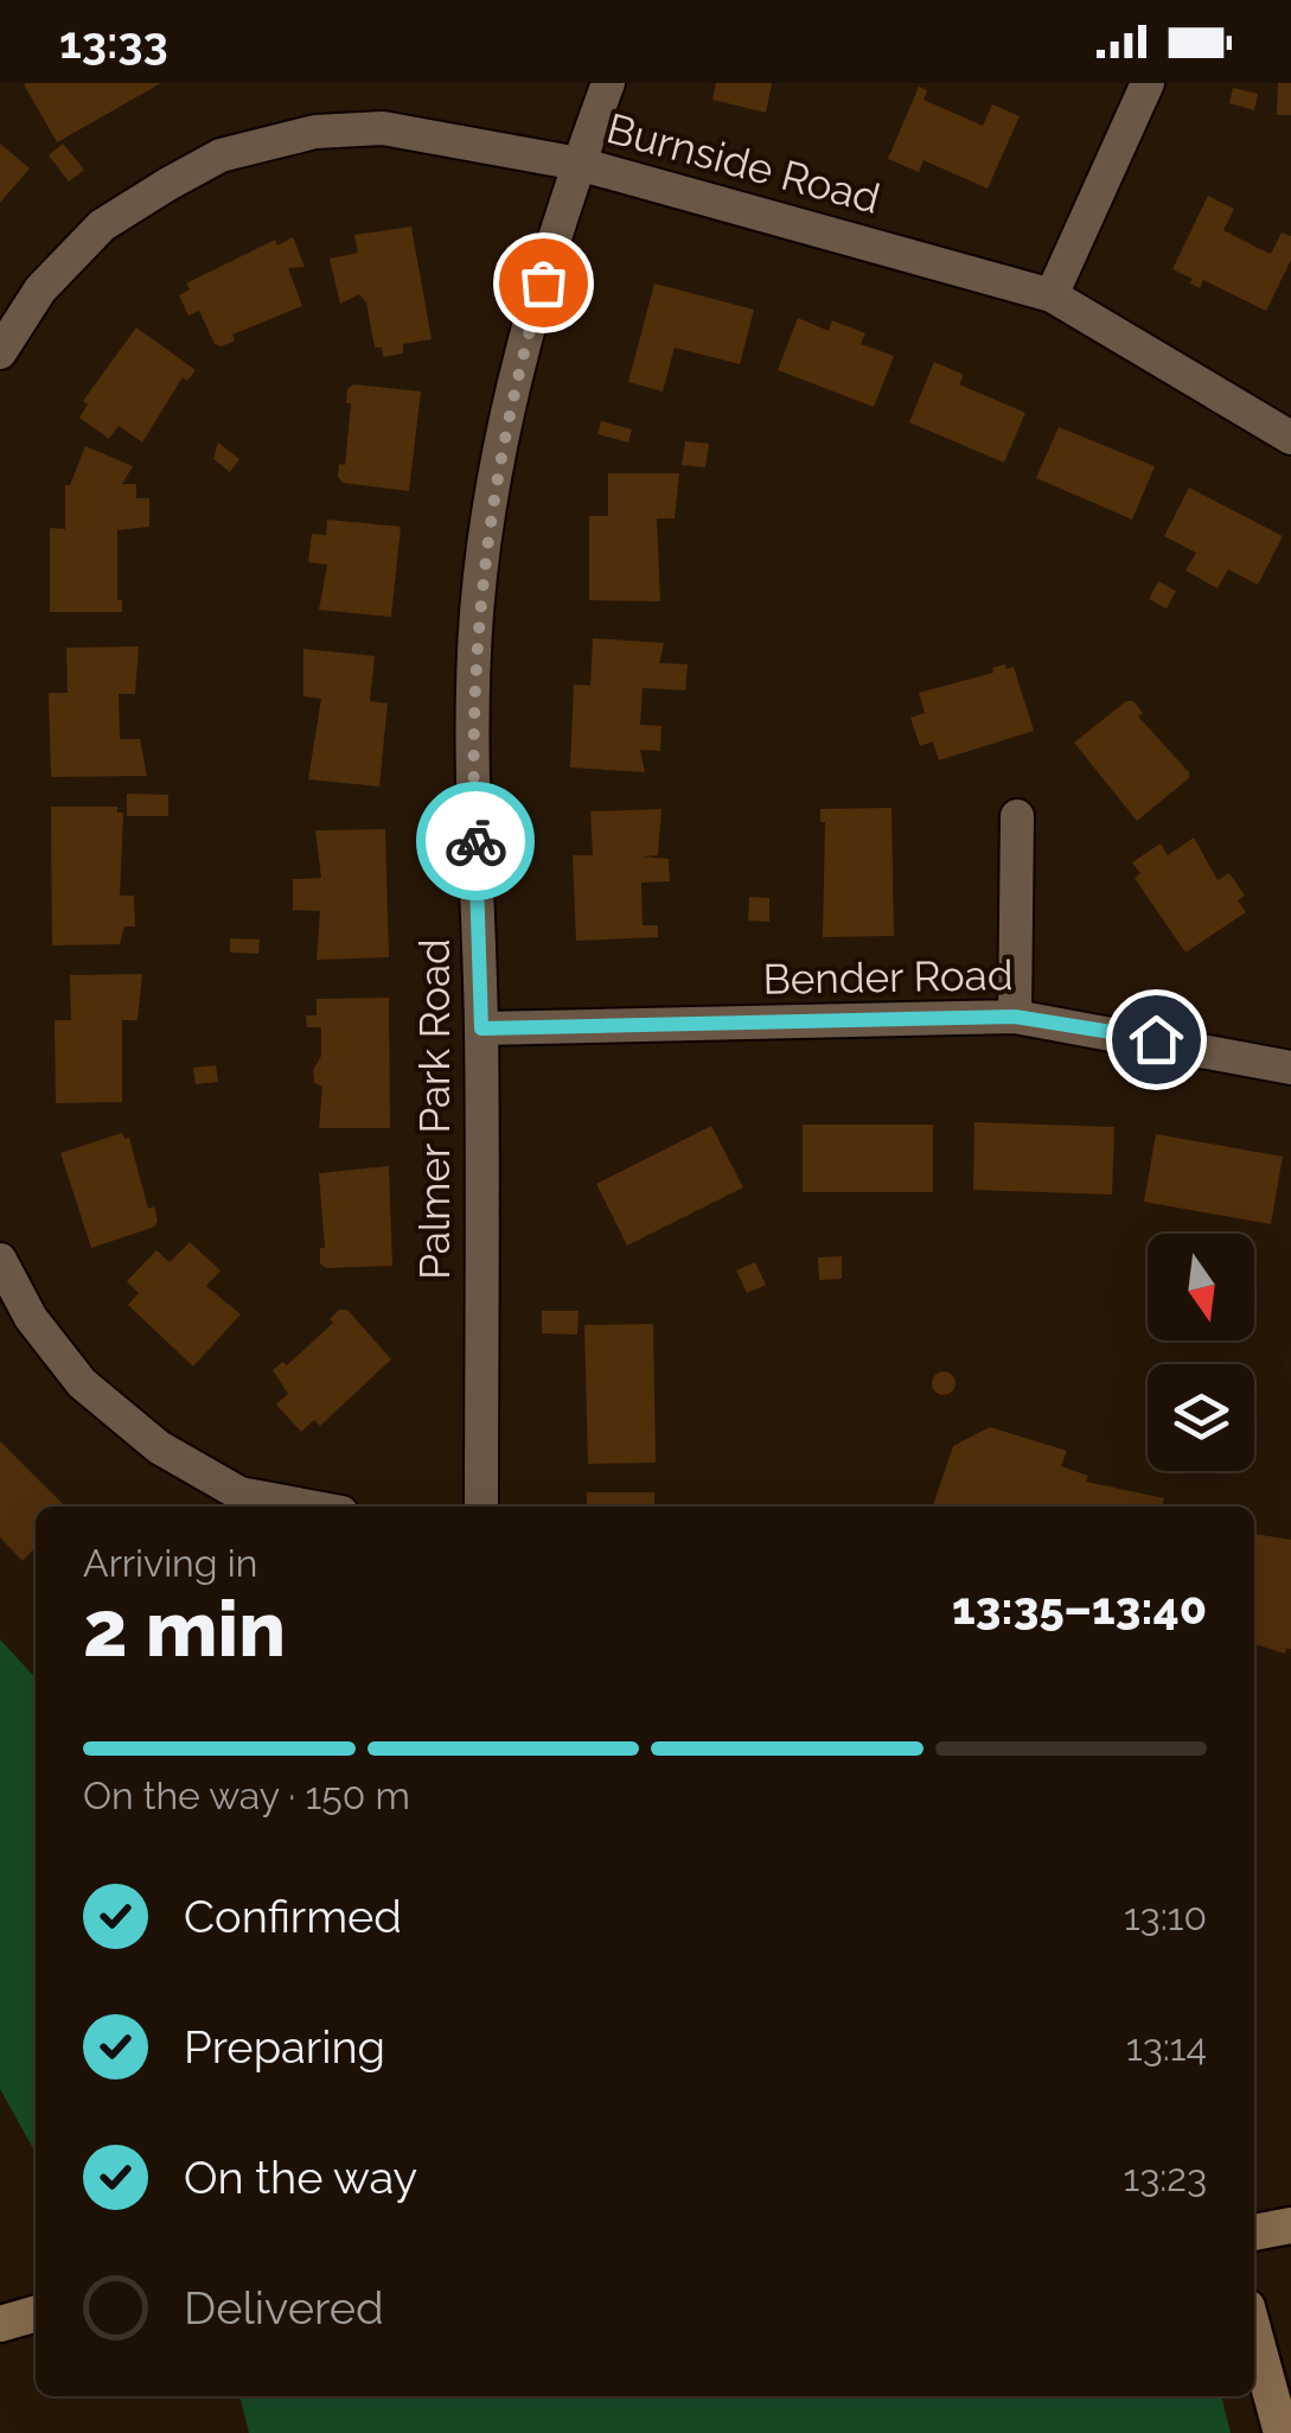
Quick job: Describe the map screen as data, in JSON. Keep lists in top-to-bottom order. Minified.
{"streets":{"street":["Burnside Road","Bender Road","Palmer Park Road"]},"crossings":[["Burnside Road","Palmer Park Road"],["Bender Road","Palmer Park Road"]],"north":"bottom","page":{"status":"13:33","heading":["2 min","Arriving in","13:35–13:40"],"bar":"On the way · 150 m","list":[["Confirmed","13:10"],["Preparing","13:14"],["On the way","13:23"],"Delivered"]}}
